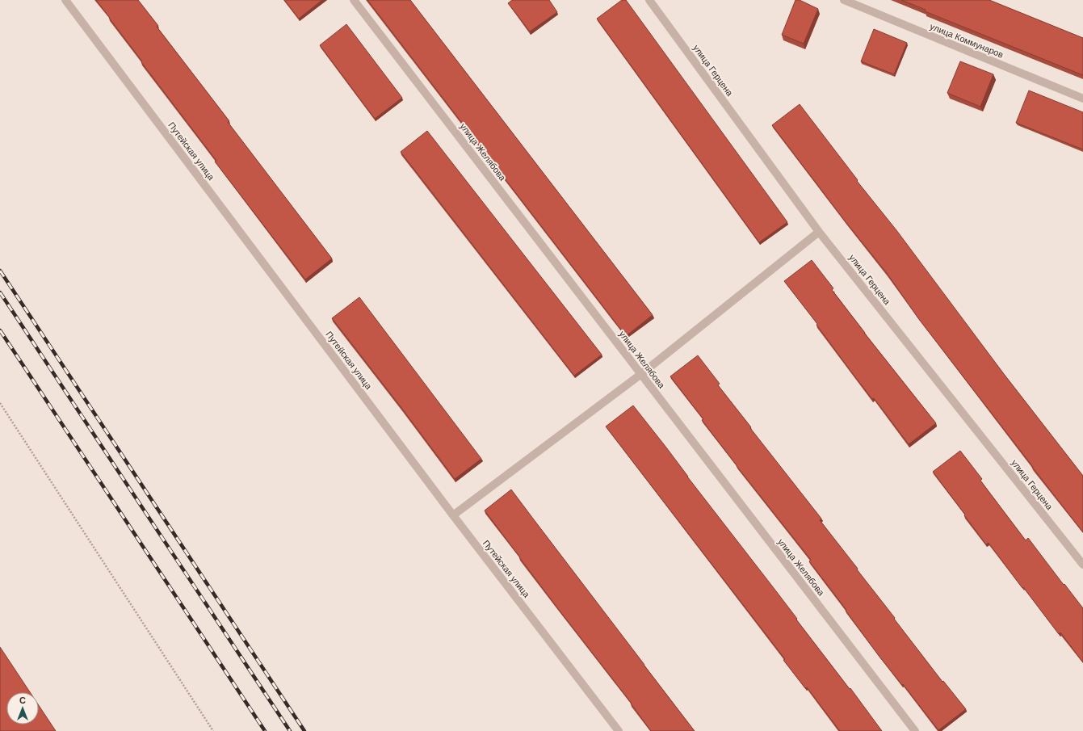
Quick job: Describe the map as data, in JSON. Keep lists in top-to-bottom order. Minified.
{"streets":{"street":["улица Коммунаров","улица Герцена","Путейская улица","улица Желябова"]},"north":"top"}
